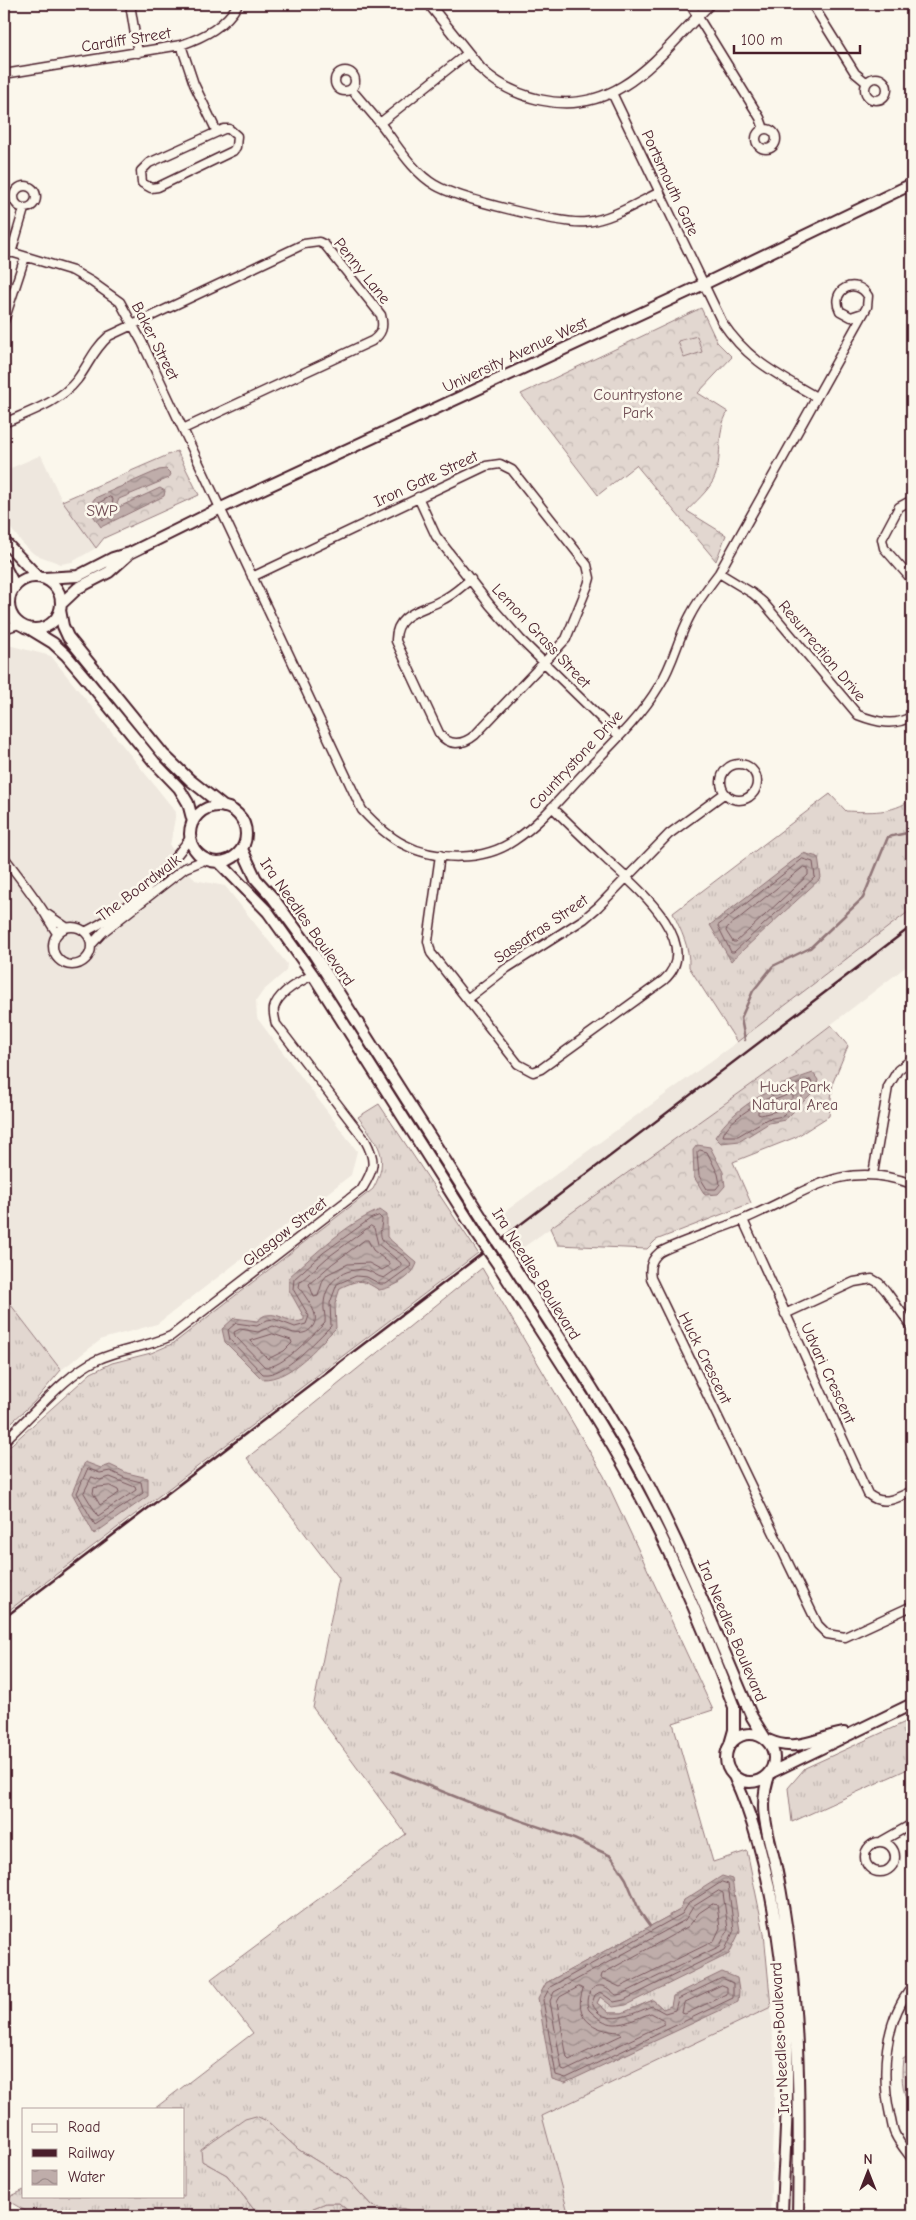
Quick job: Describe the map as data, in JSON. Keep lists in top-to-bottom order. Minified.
{"streets":{"main road":["University Avenue West","Ira Needles Boulevard"],"street":["Cardiff Street","Portsmouth Gate","Penny Lane","Baker Street","Iron Gate Street","Lemon Grass Street","Resurrection Drive","Countrystone Drive","The Boardwalk","Sassafras Street","Glasgow Street","Huck Crescent","Udvari Crescent"]},"crossings":[["Portsmouth Gate","University Avenue West"],["Penny Lane","Baker Street"],["Baker Street","University Avenue West"],["Baker Street","Countrystone Drive"],["University Avenue West","Countrystone Drive"],["Iron Gate Street","Lemon Grass Street"],["Iron Gate Street","Countrystone Drive"],["Lemon Grass Street","Countrystone Drive"],["Resurrection Drive","Countrystone Drive"],["The Boardwalk","Ira Needles Boulevard"],["Ira Needles Boulevard","Glasgow Street"],["Huck Crescent","Udvari Crescent"]],"parks":["Countrystone Park","SWP","Huck Park Natural Area"],"legend":["Road","Railway","Water"],"scale_bar":"100 m","north":"top"}
